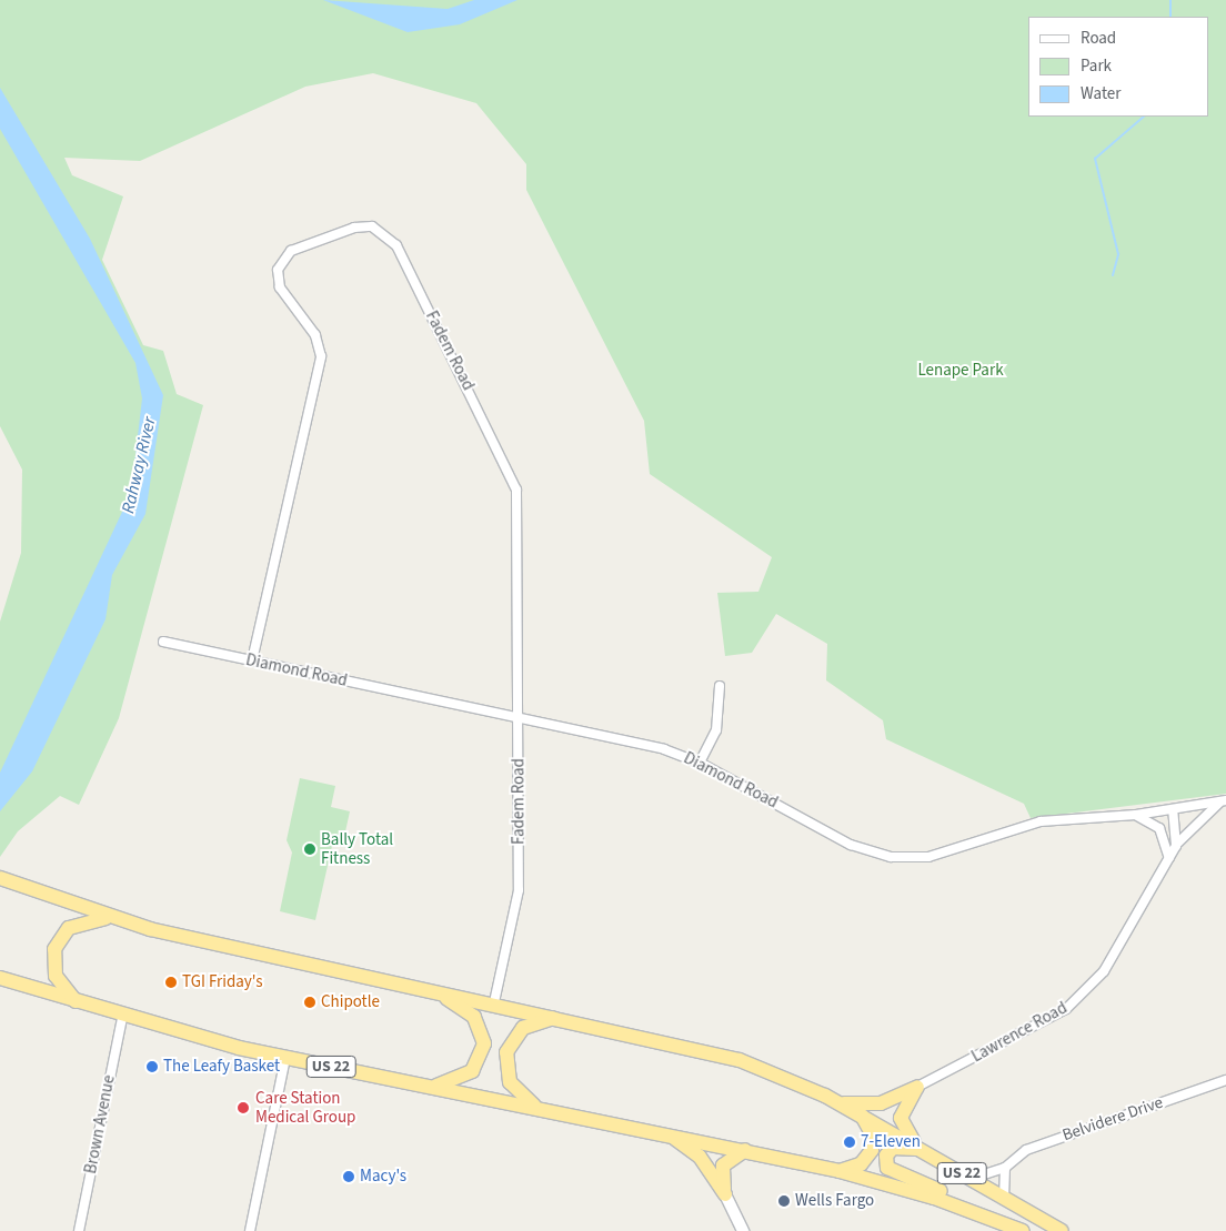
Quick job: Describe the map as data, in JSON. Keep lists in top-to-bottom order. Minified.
{"streets":{"highway":["US 22"],"street":["Fadem Road","Diamond Road","Lawrence Road","Belvidere Drive","Brown Avenue"]},"crossings":[["Fadem Road","Diamond Road"],["Fadem Road","US 22"],["Diamond Road","Lawrence Road"],["US 22","Belvidere Drive"],["US 22","Brown Avenue"]],"water":["Rahway River"],"parks":["Lenape Park"],"places":["Bally Total Fitness","TGI Friday's","Chipotle","The Leafy Basket","Care Station Medical Group","7-Eleven","Macy's","Wells Fargo"],"legend":["Road","Park","Water"]}
